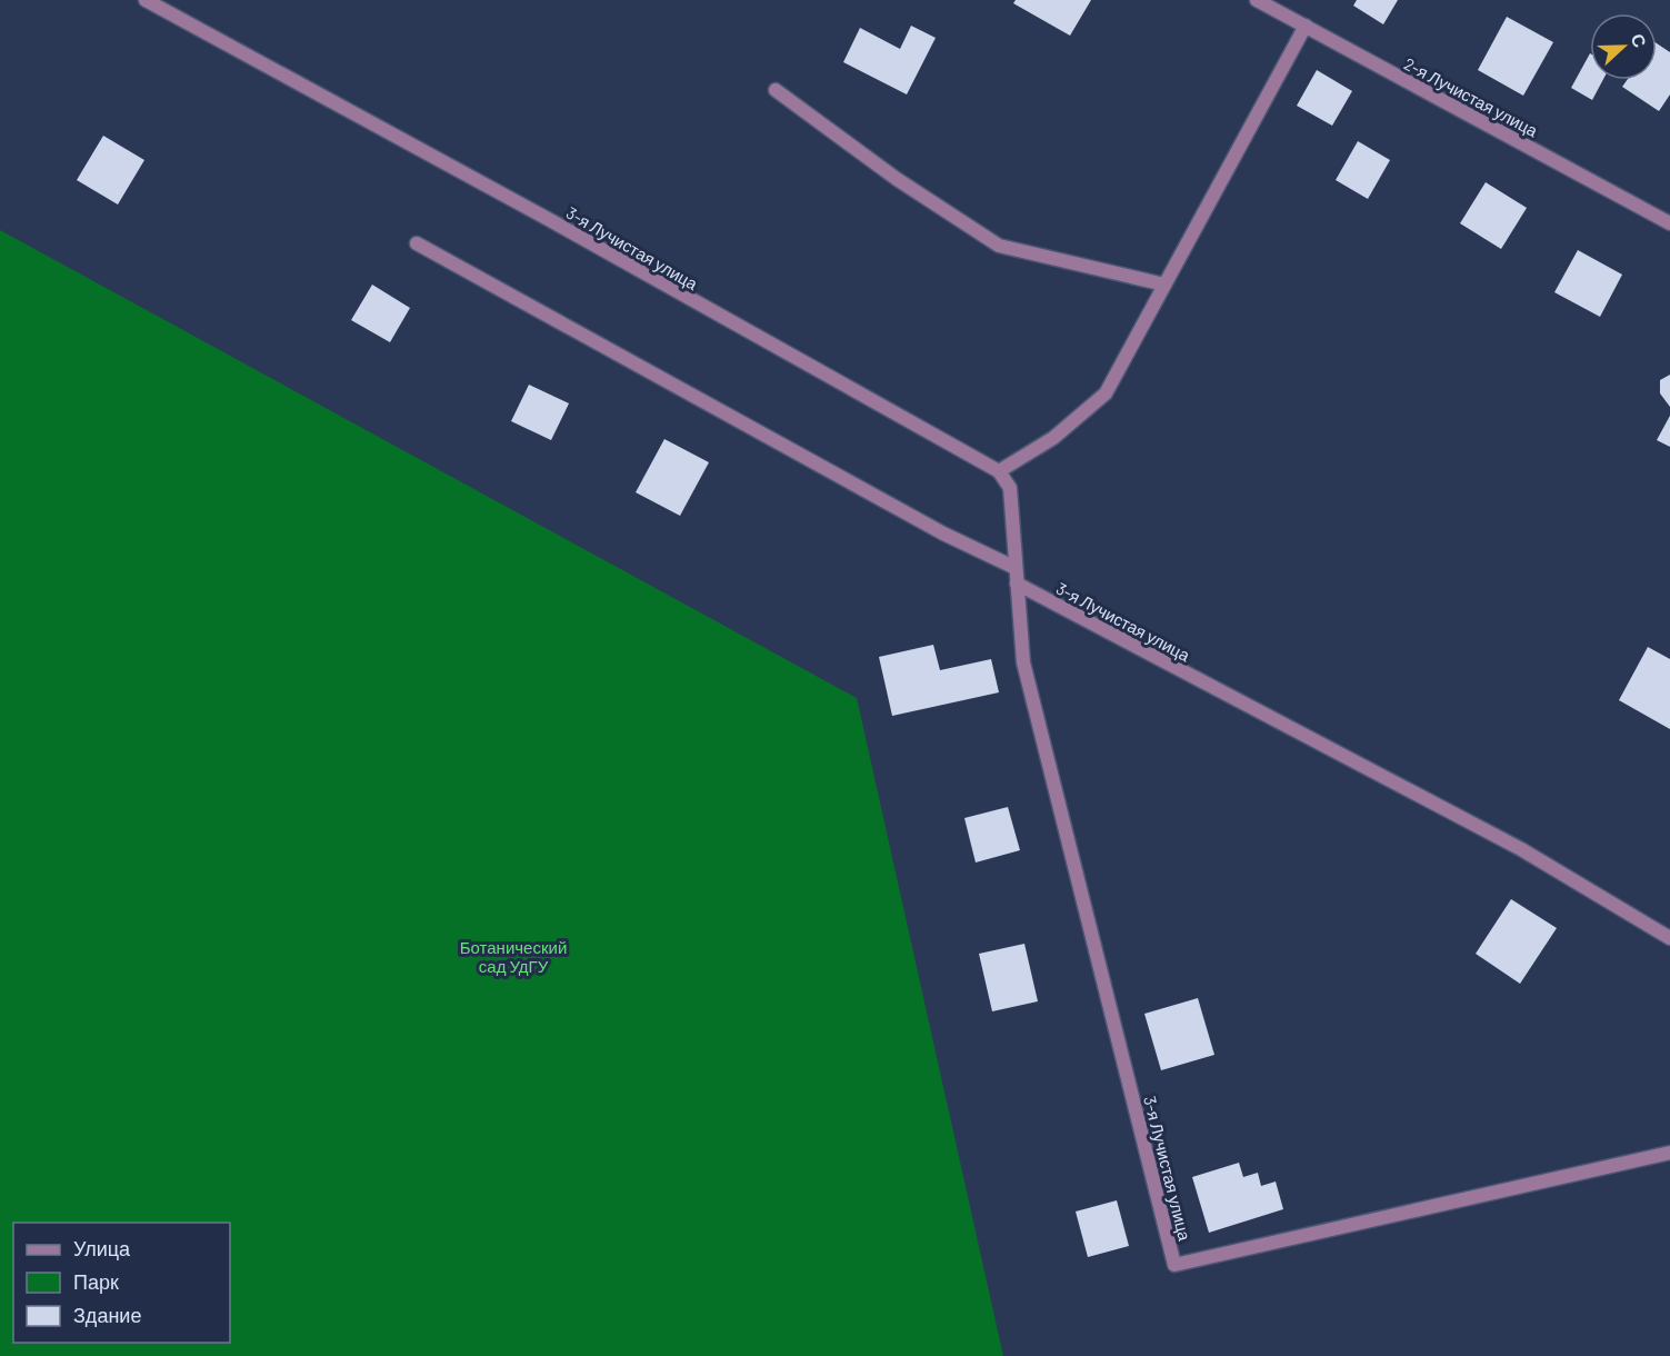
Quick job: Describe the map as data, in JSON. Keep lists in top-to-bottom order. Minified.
{"streets":{"street":["2-я Лучистая улица","3-я Лучистая улица"]},"parks":["Ботанический сад УдГУ"],"legend":["Улица","Парк","Здание"],"north":"right"}
